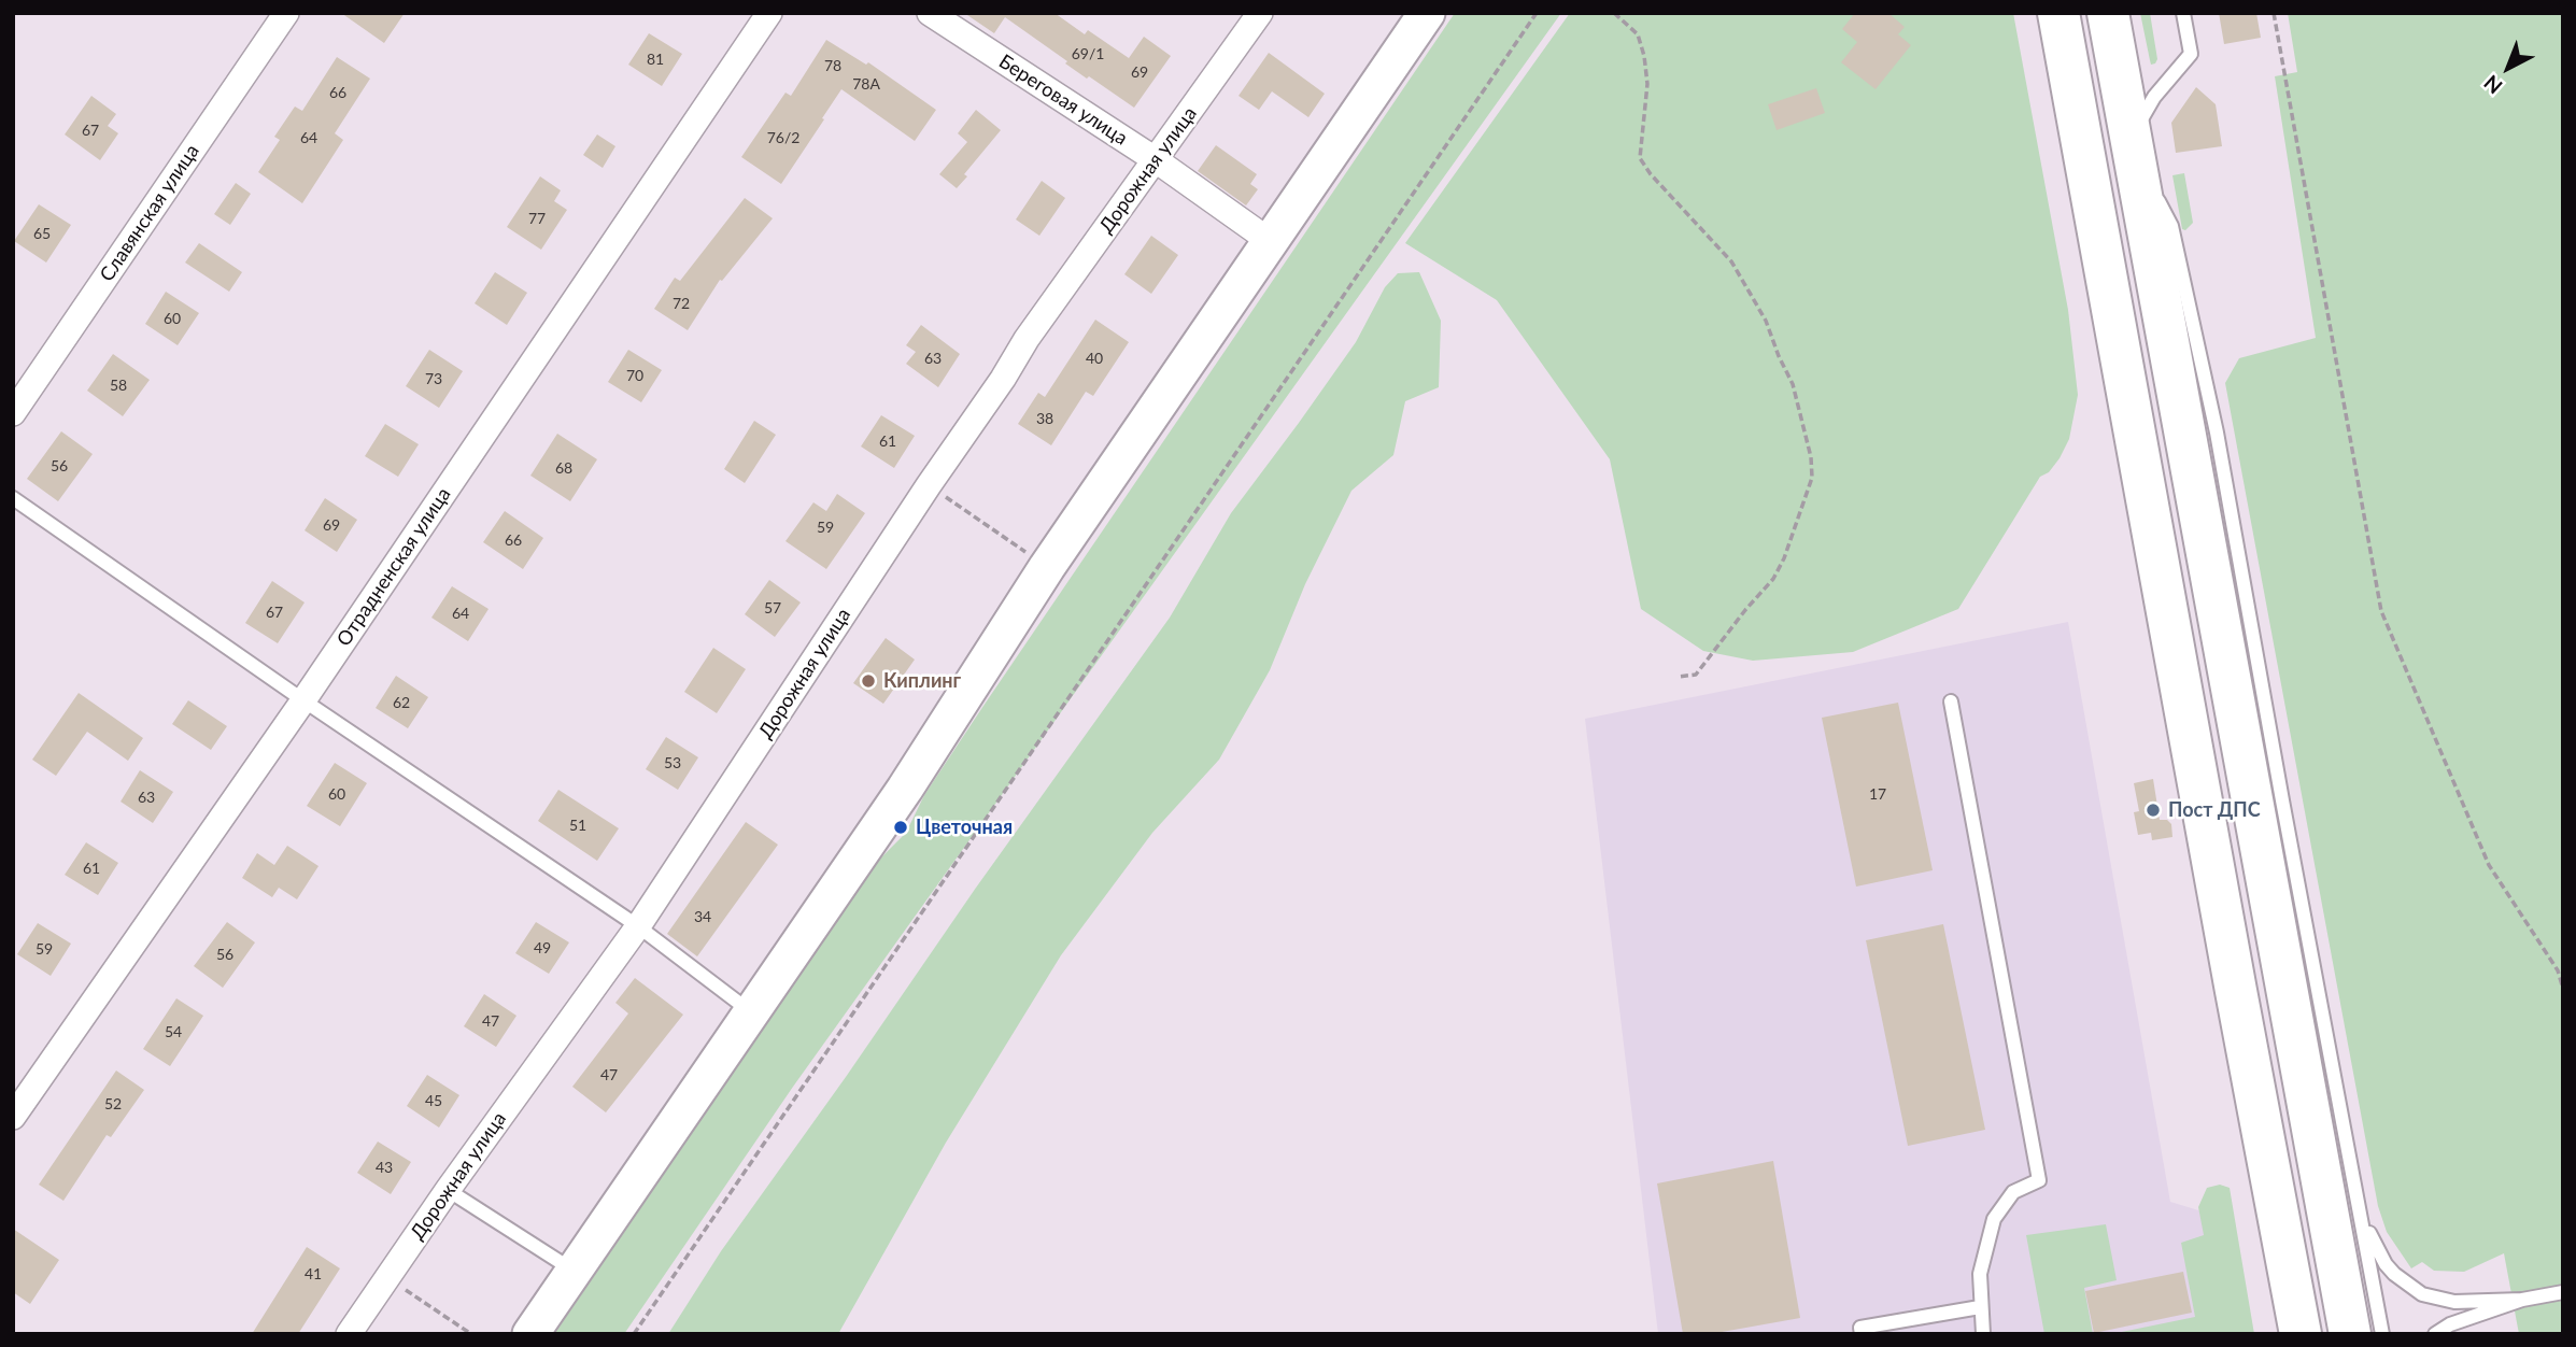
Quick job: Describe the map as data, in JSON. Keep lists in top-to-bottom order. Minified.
{"streets":{"street":["Береговая улица","Дорожная улица","Славянская улица","Отрадненская улица"]},"crossings":[["Береговая улица","Дорожная улица"]],"places":["Киплинг","Пост ДПС","Цветочная"],"house_numbers":["69/1","81","78","69","78А","66","67","64","76/2","77","65","72","60","63","40","70","73","58","38","61","56","68","69","59","66","57","67","64","62","53","60","17","63","51","61","34","49","59","56","47","54","47","45","52","43","41"],"north":"bottom left"}
